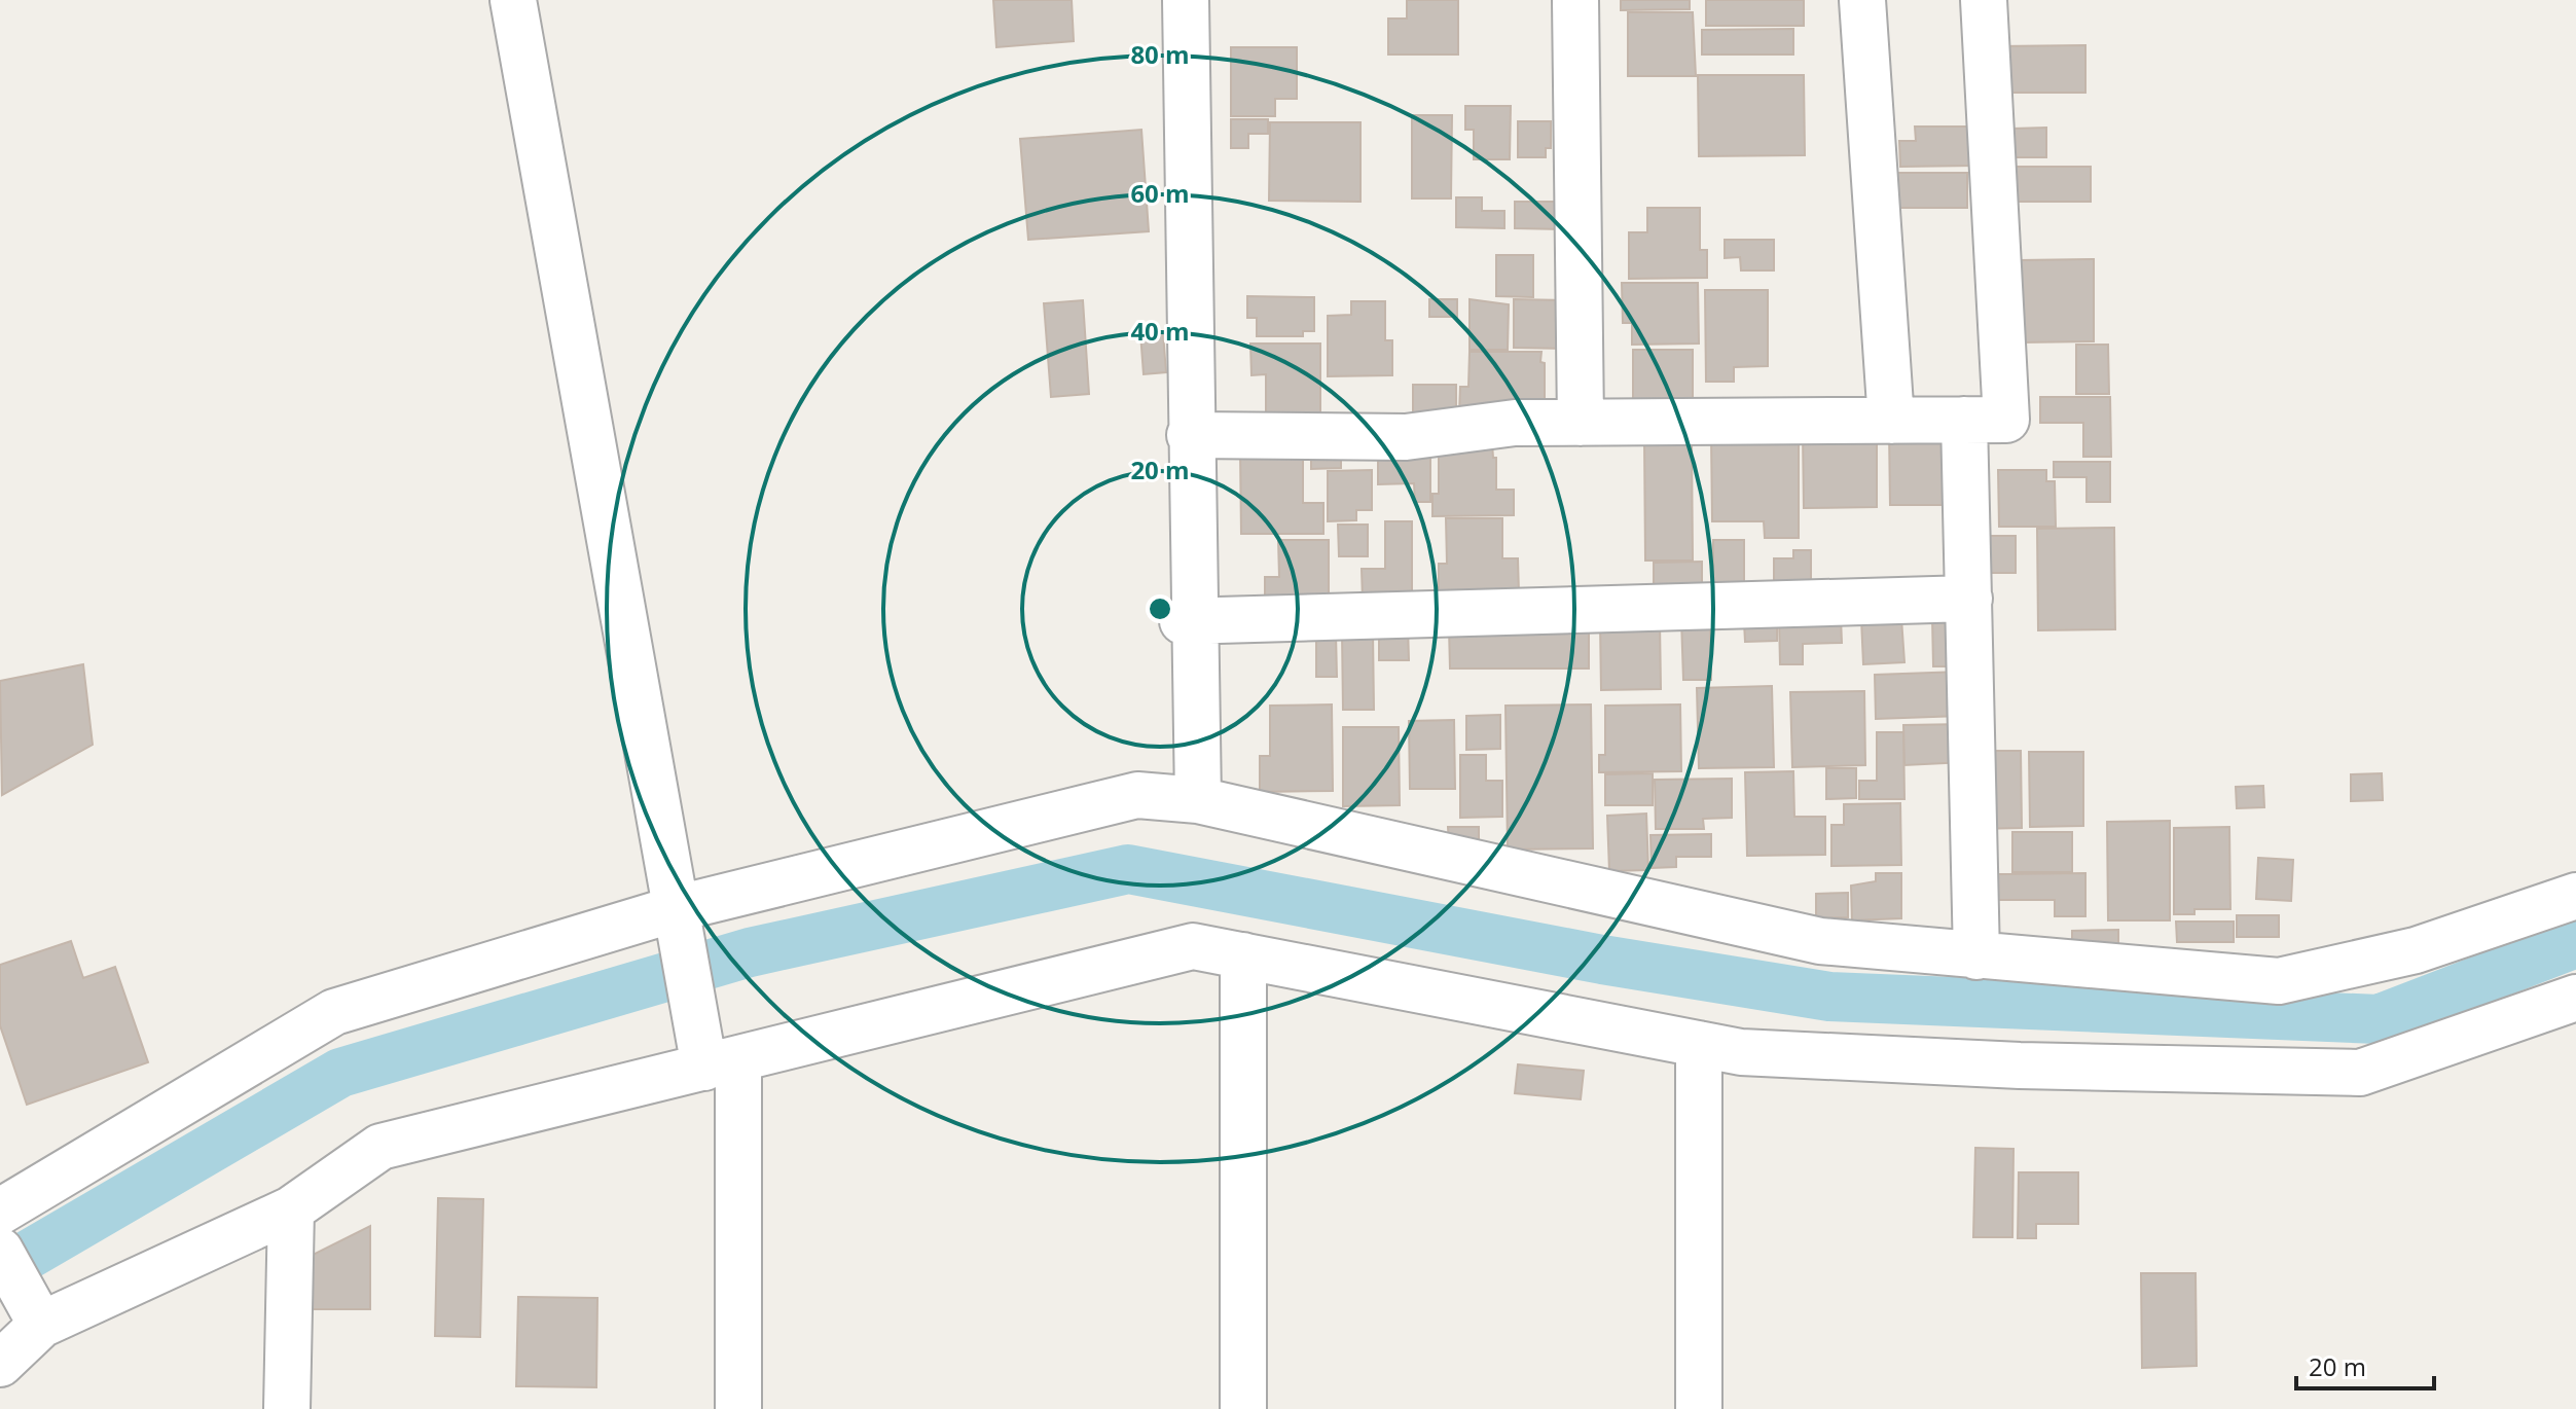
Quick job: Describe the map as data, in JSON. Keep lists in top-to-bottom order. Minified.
{"scale_bar":"20 m","rings":["80 m","60 m","40 m","20 m"]}
